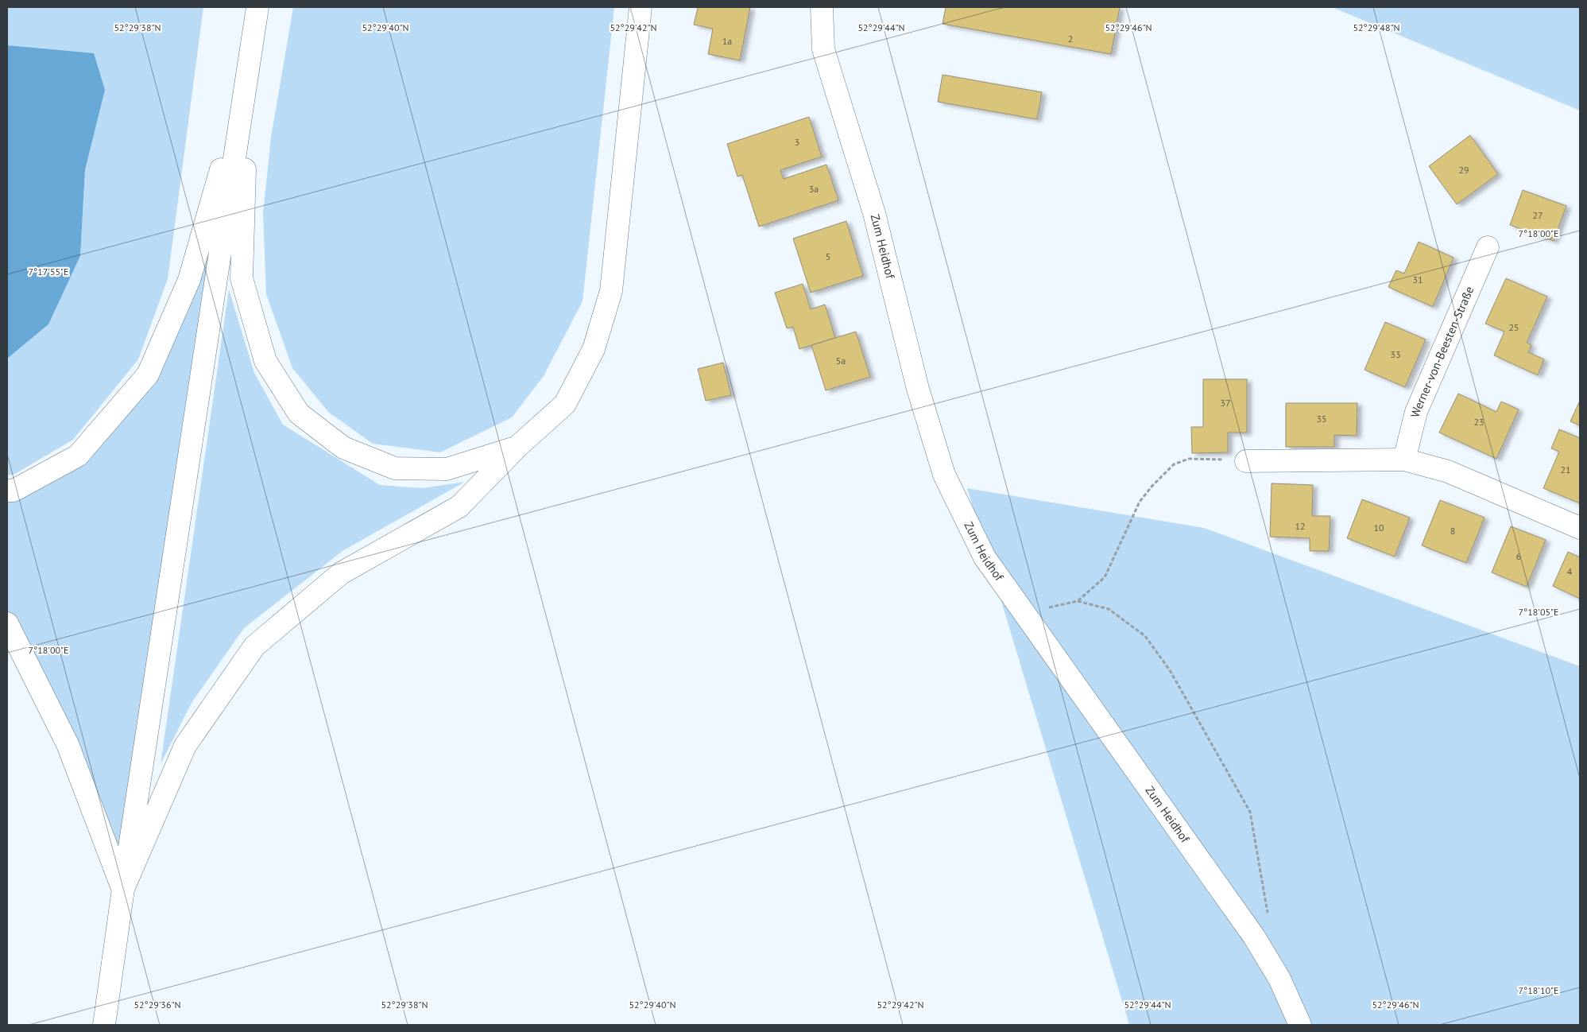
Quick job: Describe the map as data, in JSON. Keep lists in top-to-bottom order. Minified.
{"streets":{"main road":["Zum Heidhof","Werner-von-Beesten-Straße"]},"house_numbers":["2","1a","3","29","3a","27","5","31","25","33","5a","37","35","23","21","12","10","8","6","4"],"coordinates":["52°29'38\"N","52°29'40\"N","52°29'42\"N","52°29'44\"N","52°29'46\"N","52°29'48\"N","7°18'00\"E","7°17'55\"E","7°18'05\"E","7°18'10\"E","52°29'36\"N"]}
